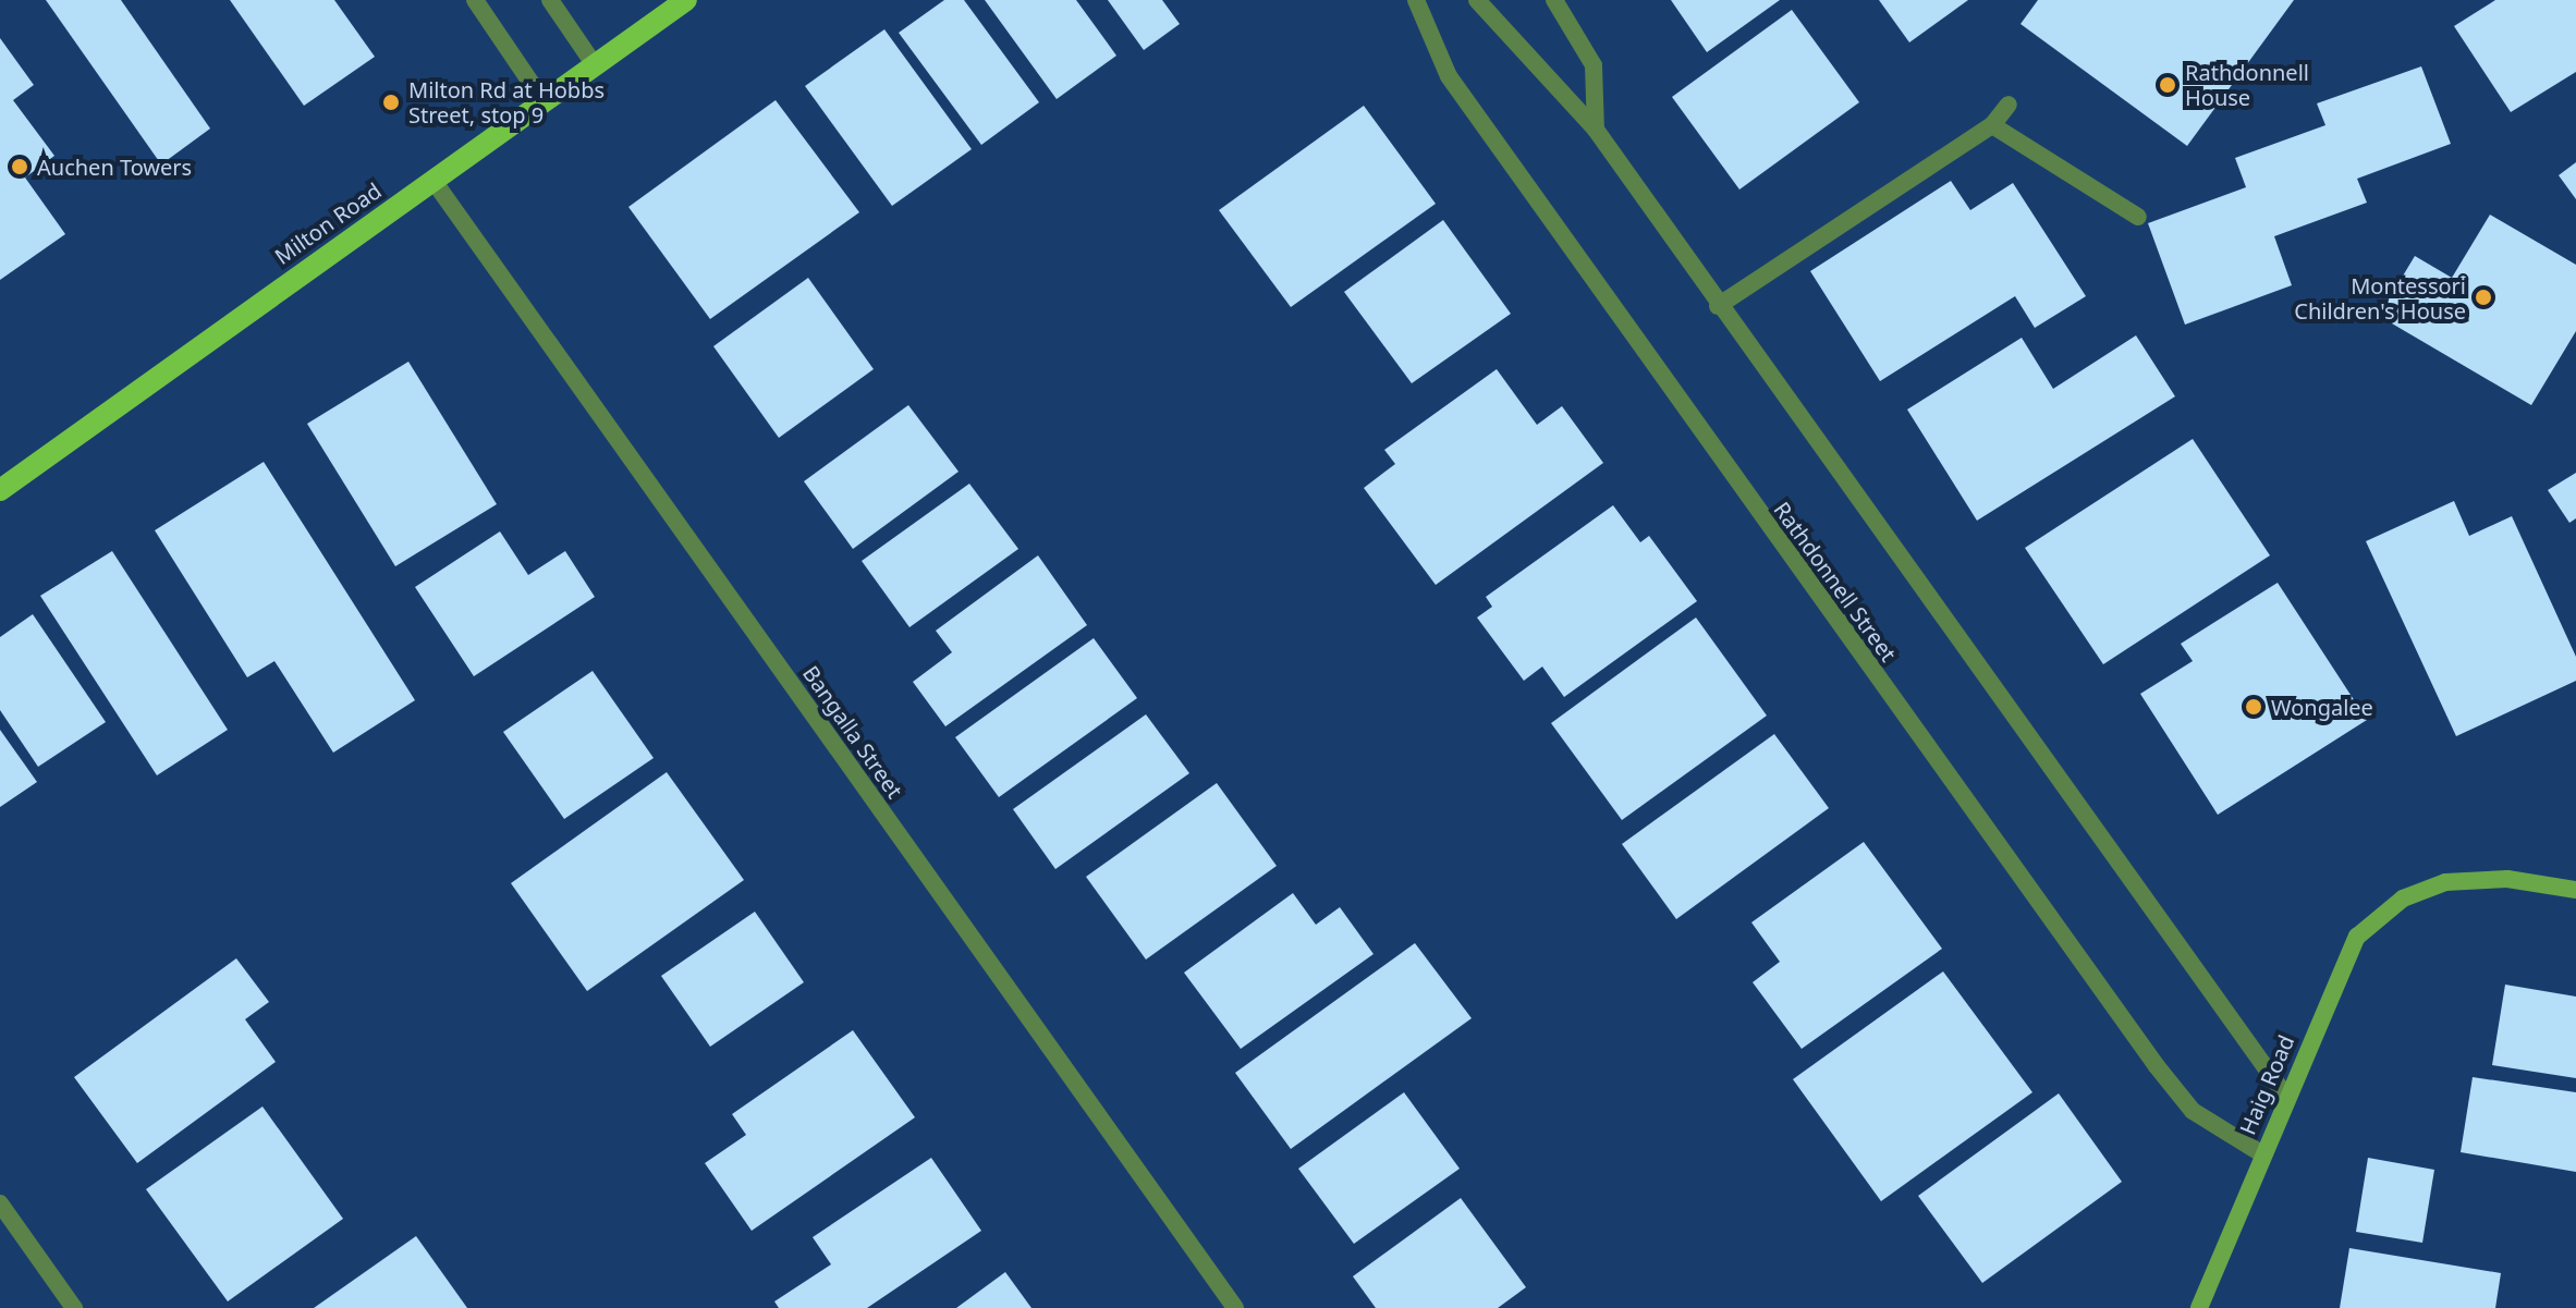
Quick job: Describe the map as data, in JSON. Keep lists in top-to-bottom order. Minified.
{"streets":{"main road":["Milton Road"],"street":["Rathdonnell Street","Bangalla Street","Haig Road"]},"crossings":[["Milton Road","Bangalla Street"],["Rathdonnell Street","Haig Road"]],"places":["Rathdonnell House","Milton Rd at Hobbs Street, stop 9","Auchen Towers","Montessori Children's House","Wongalee"]}
